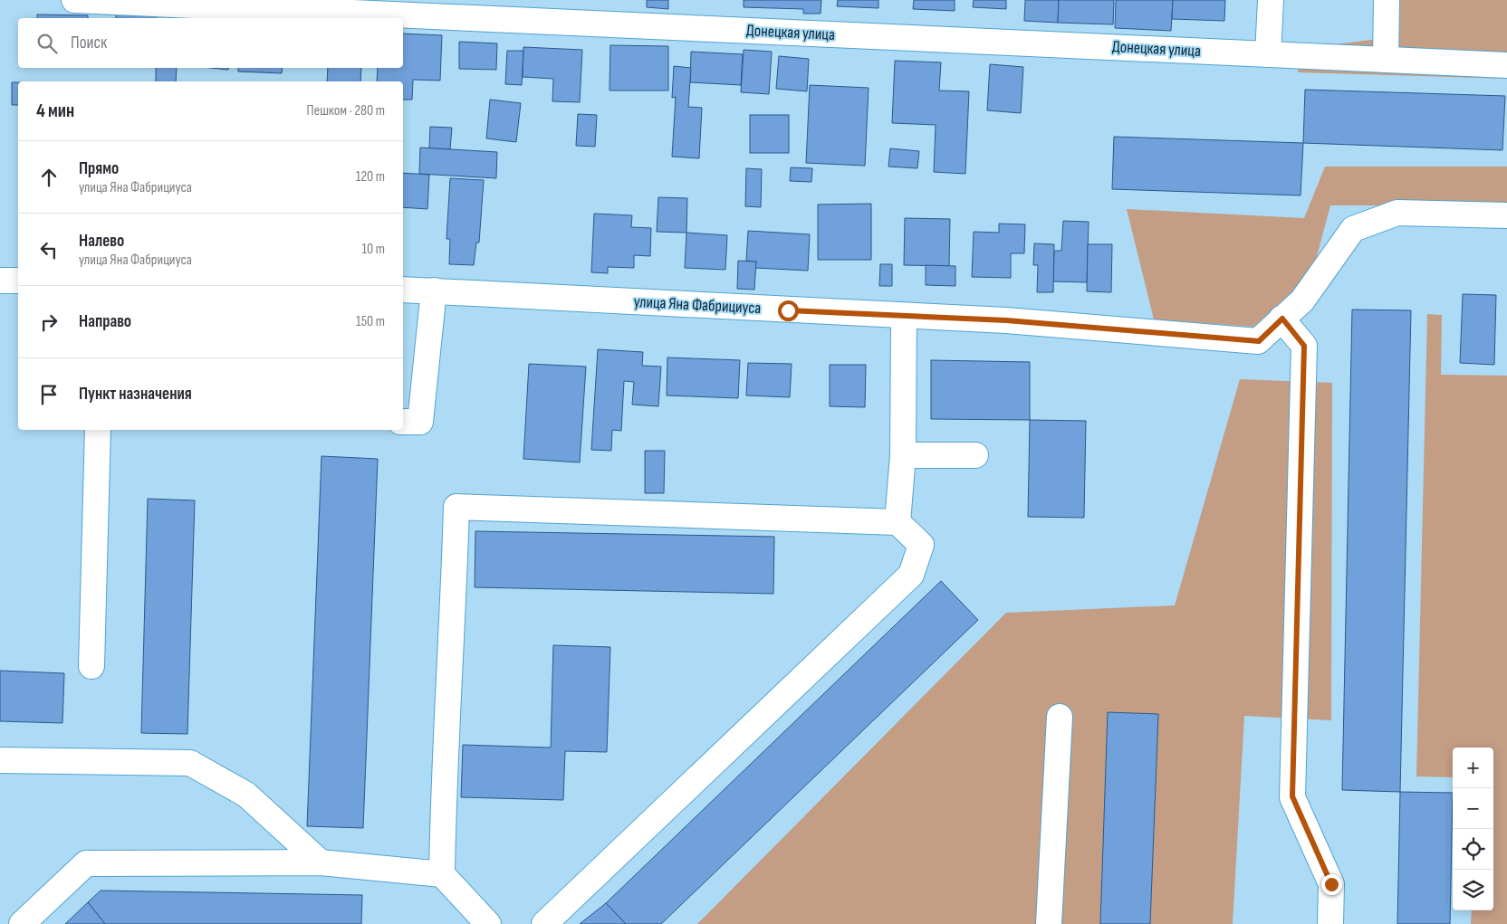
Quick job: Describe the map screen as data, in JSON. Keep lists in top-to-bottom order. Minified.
{"streets":{"street":["Донецкая улица","улица Яна Фабрициуса"]},"page":{"search":"Поиск","heading":["4 мин","Пешком · 280 m"],"list":[["Прямо","улица Яна Фабрициуса","120 m"],["Налево","улица Яна Фабрициуса","10 m"],["Направо","150 m"],"Пункт назначения"],"map_buttons":["+","−"]}}
